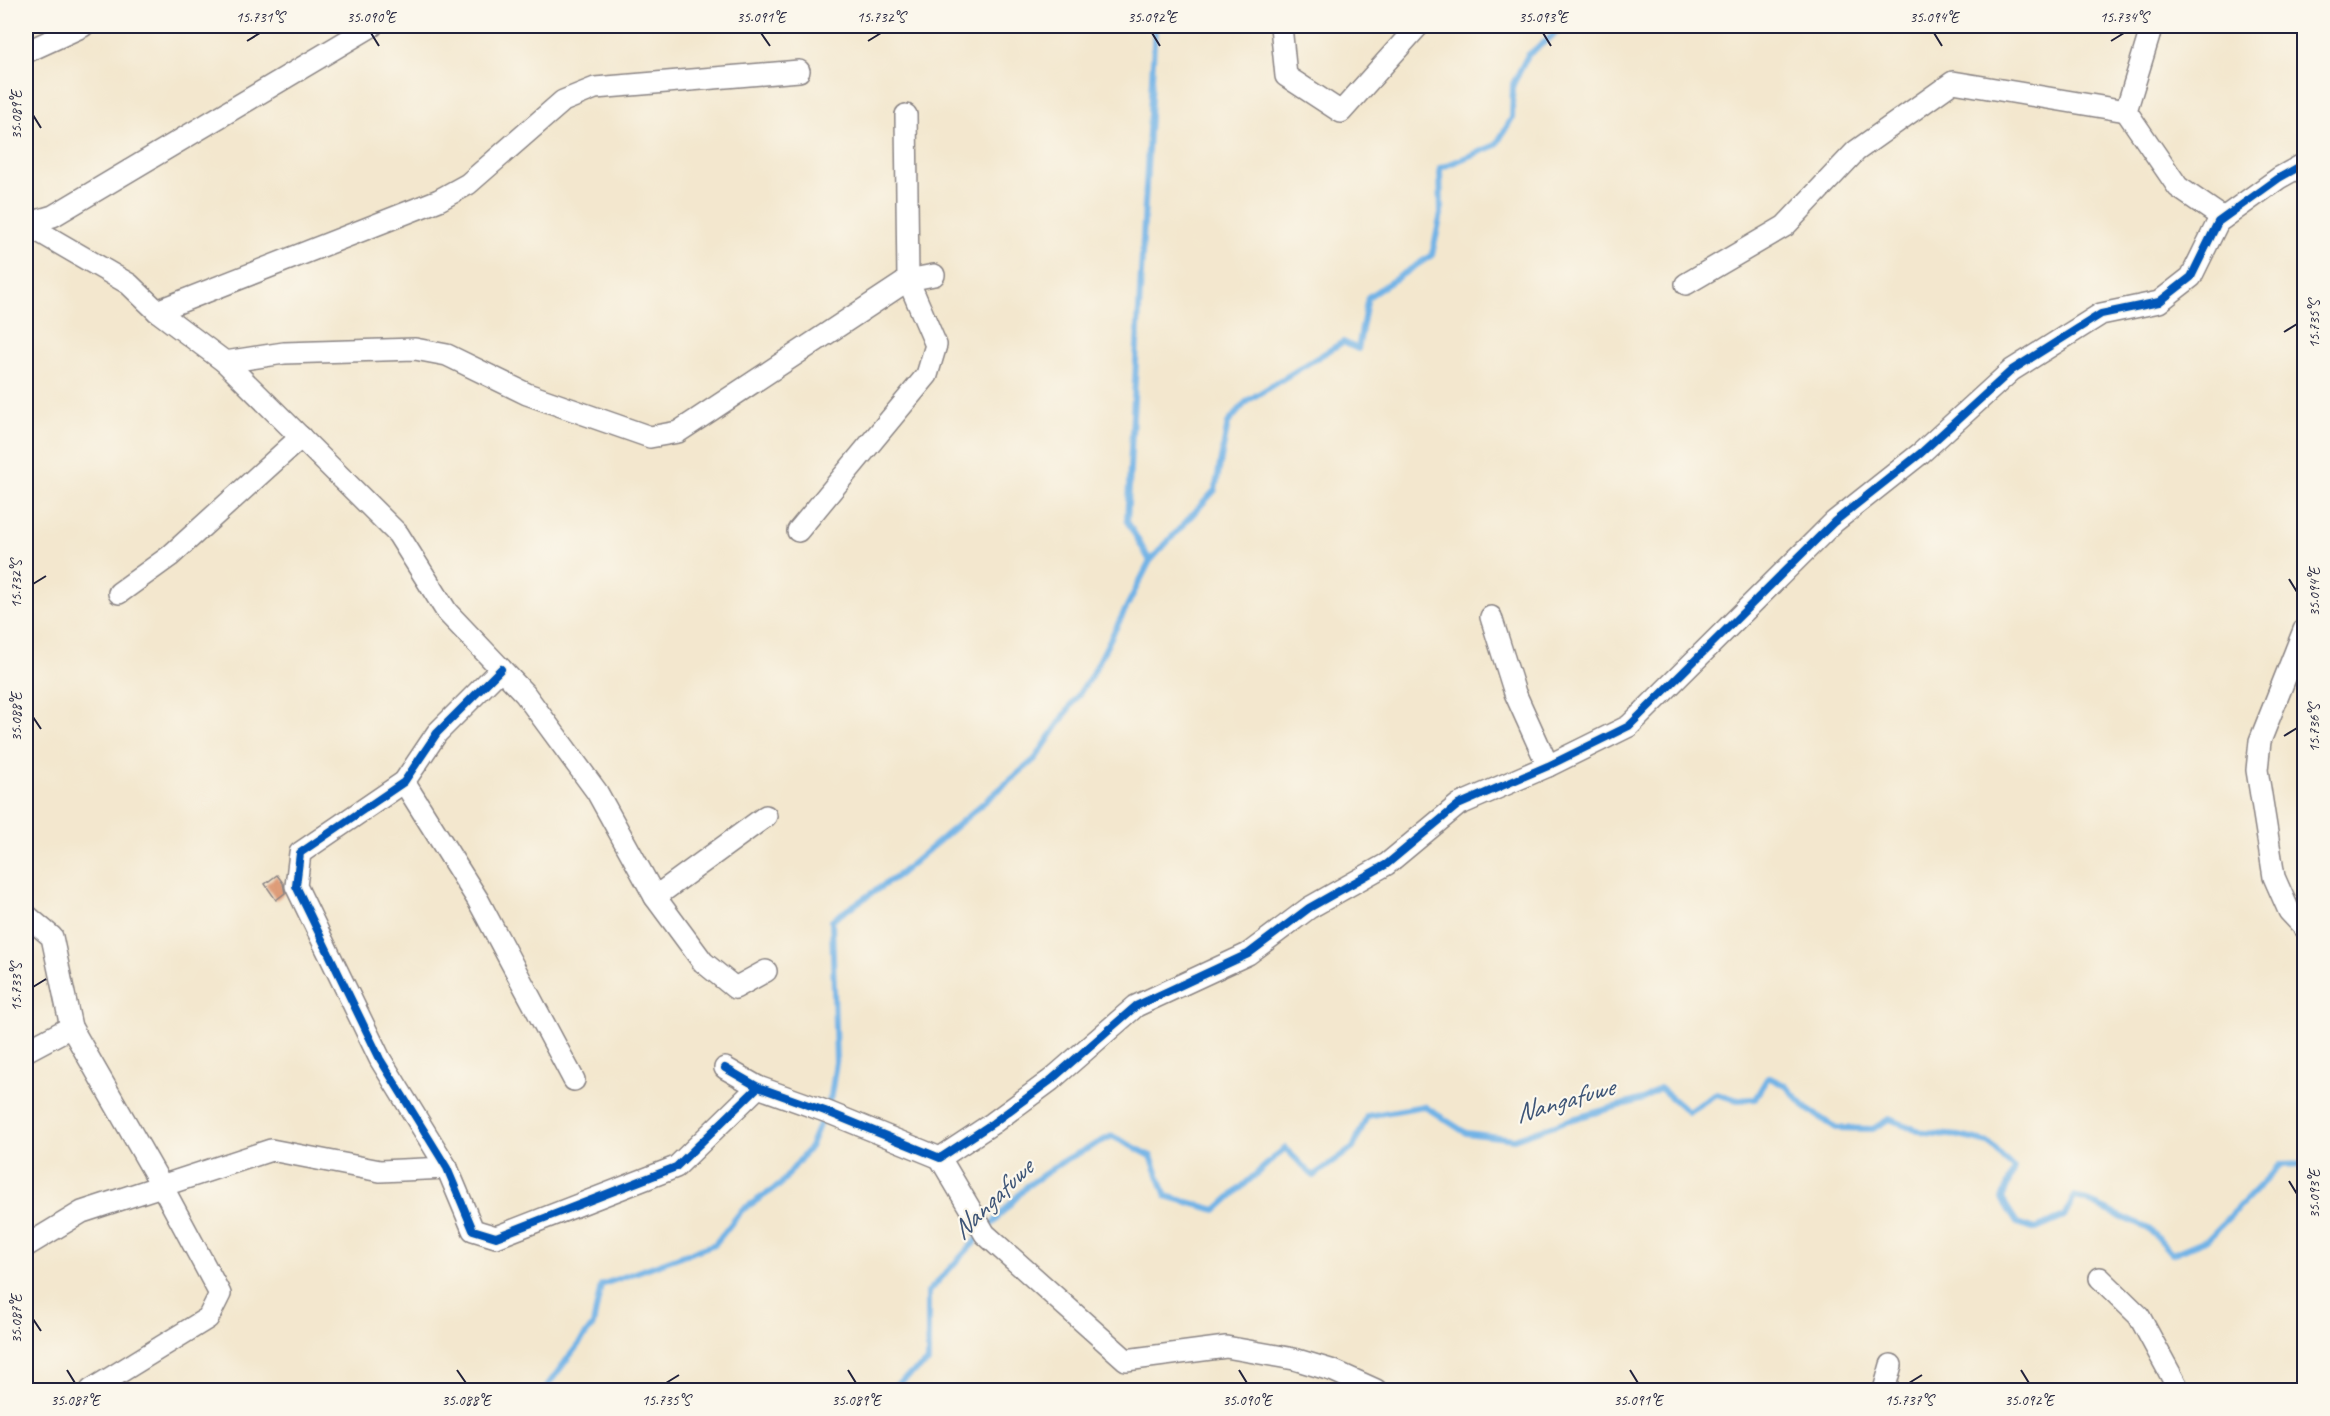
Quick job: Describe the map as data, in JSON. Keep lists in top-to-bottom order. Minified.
{"water":["Nangafuwe"],"coordinates":["15.731°S","35.090°E","35.091°E","15.732°S","35.092°E","35.093°E","35.094°E","15.734°S","35.089°E","15.735°S","35.088°E","15.736°S","15.733°S","35.087°E","15.737°S"]}
